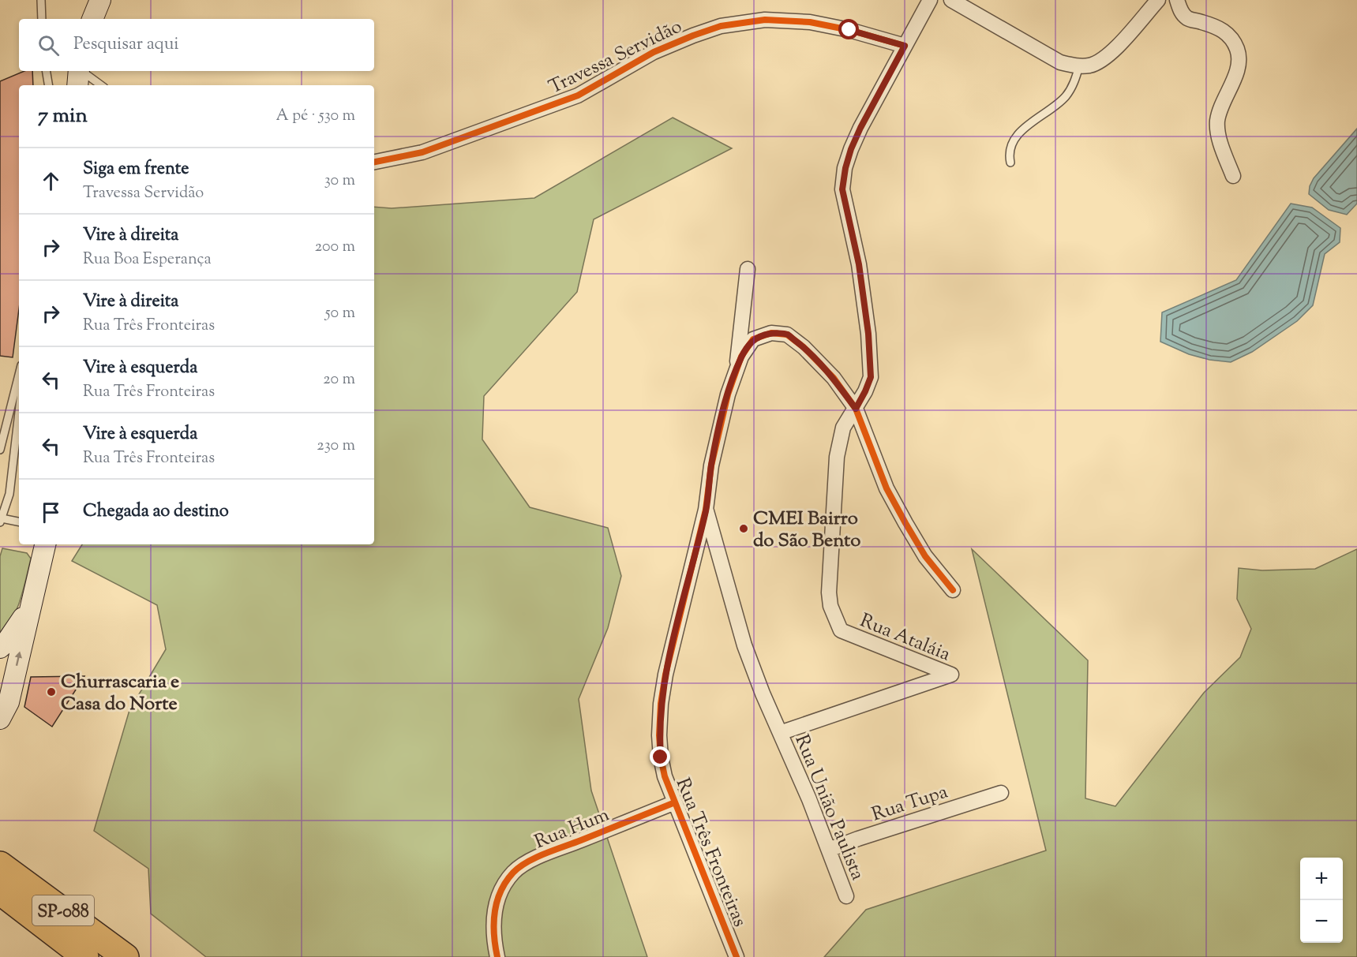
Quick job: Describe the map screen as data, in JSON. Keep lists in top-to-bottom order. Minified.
{"streets":{"highway":["SP-088"],"street":["Travessa Servidão","Rua Ataláia","Rua Tupa","Rua União Paulista","Rua Hum","Rua Três Fronteiras"]},"crossings":[["Rua Ataláia","Rua União Paulista"],["Rua Ataláia","Rua Três Fronteiras"],["Rua Tupa","Rua União Paulista"],["Rua União Paulista","Rua Três Fronteiras"],["Rua Hum","Rua Três Fronteiras"]],"places":["CMEI Bairro do São Bento","Churrascaria e Casa do Norte"],"page":{"search":"Pesquisar aqui","heading":["7 min","A pé · 530 m"],"list":[["Siga em frente","Travessa Servidão","30 m"],["Vire à direita","Rua Boa Esperança","200 m"],["Vire à direita","Rua Três Fronteiras","50 m"],["Vire à esquerda","Rua Três Fronteiras","20 m"],["Vire à esquerda","Rua Três Fronteiras","230 m"],"Chegada ao destino"],"map_buttons":["+","−"]}}
